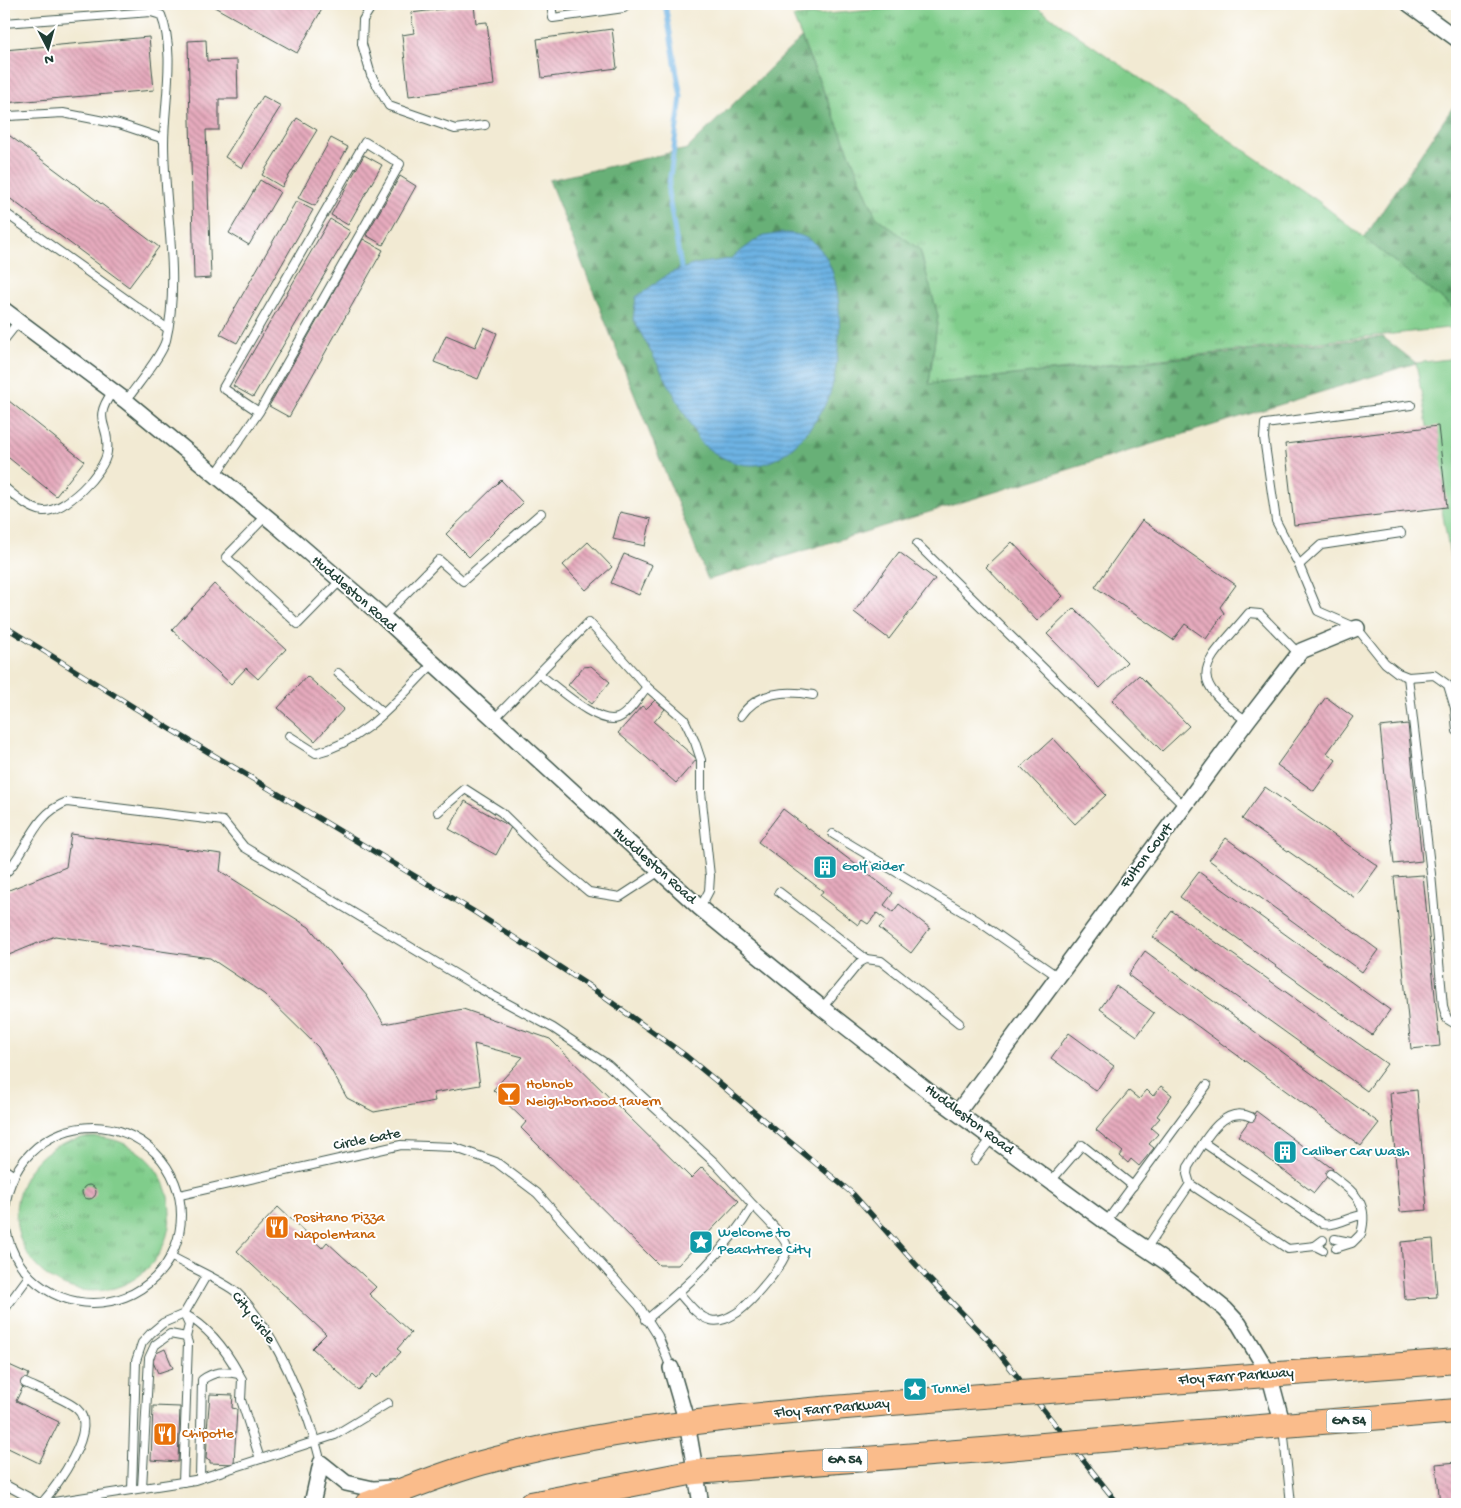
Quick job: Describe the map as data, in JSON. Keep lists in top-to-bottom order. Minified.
{"streets":{"main road":["Floy Farr Parkway","GA 54"],"street":["Huddleston Road","Fulton Court","City Circle"],"lane":["Circle Gate"]},"crossings":[["Huddleston Road","Fulton Court"],["Huddleston Road","Floy Farr Parkway"],["Huddleston Road","GA 54"],["Circle Gate","City Circle"]],"places":{"building":["Golf Rider","Caliber Car Wash"],"bar":["Hobnob Neighborhood Tavern"],"restaurant":["Positano Pizza Napolentana","Chipotle"],"place":["Welcome to Peachtree City","Tunnel"]},"north":"bottom"}
